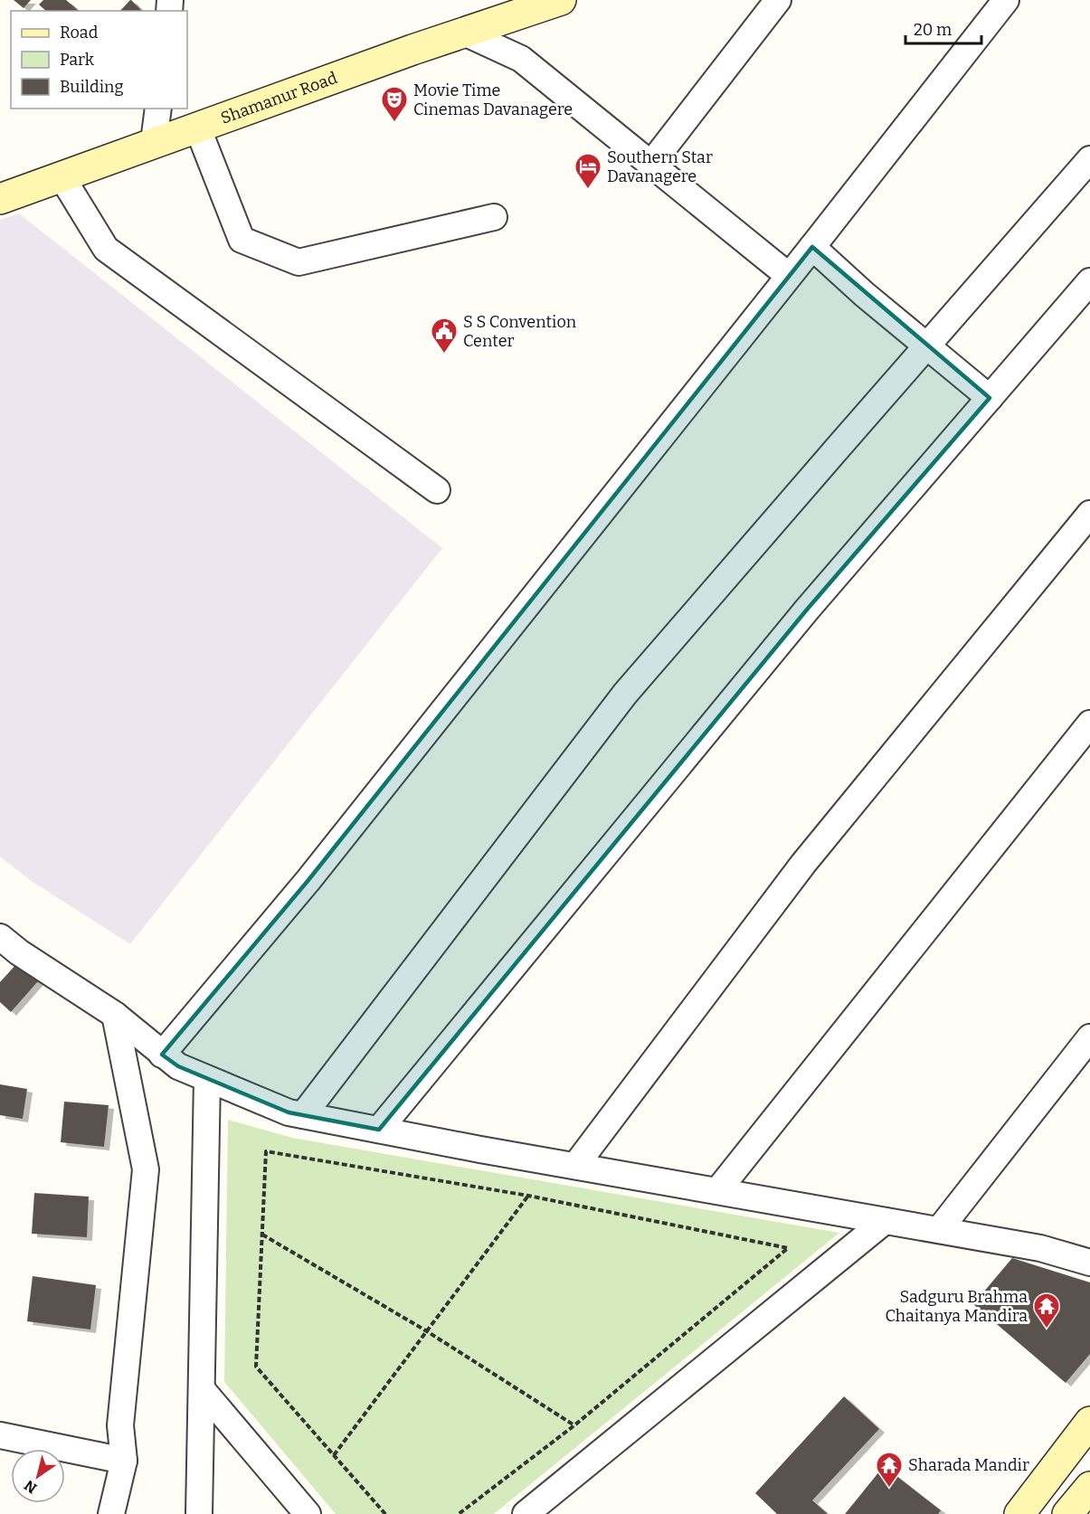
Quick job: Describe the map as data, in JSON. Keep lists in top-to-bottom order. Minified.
{"streets":{"main road":["Shamanur Road"]},"places":{"theatre":["Movie Time Cinemas Davanagere"],"hotel":["Southern Star Davanagere"],"public building":["S S Convention Center"],"temple":["Sadguru Brahma Chaitanya Mandira","Sharada Mandir"]},"legend":["Road","Park","Building"],"scale_bar":"20 m","north":"bottom left"}
